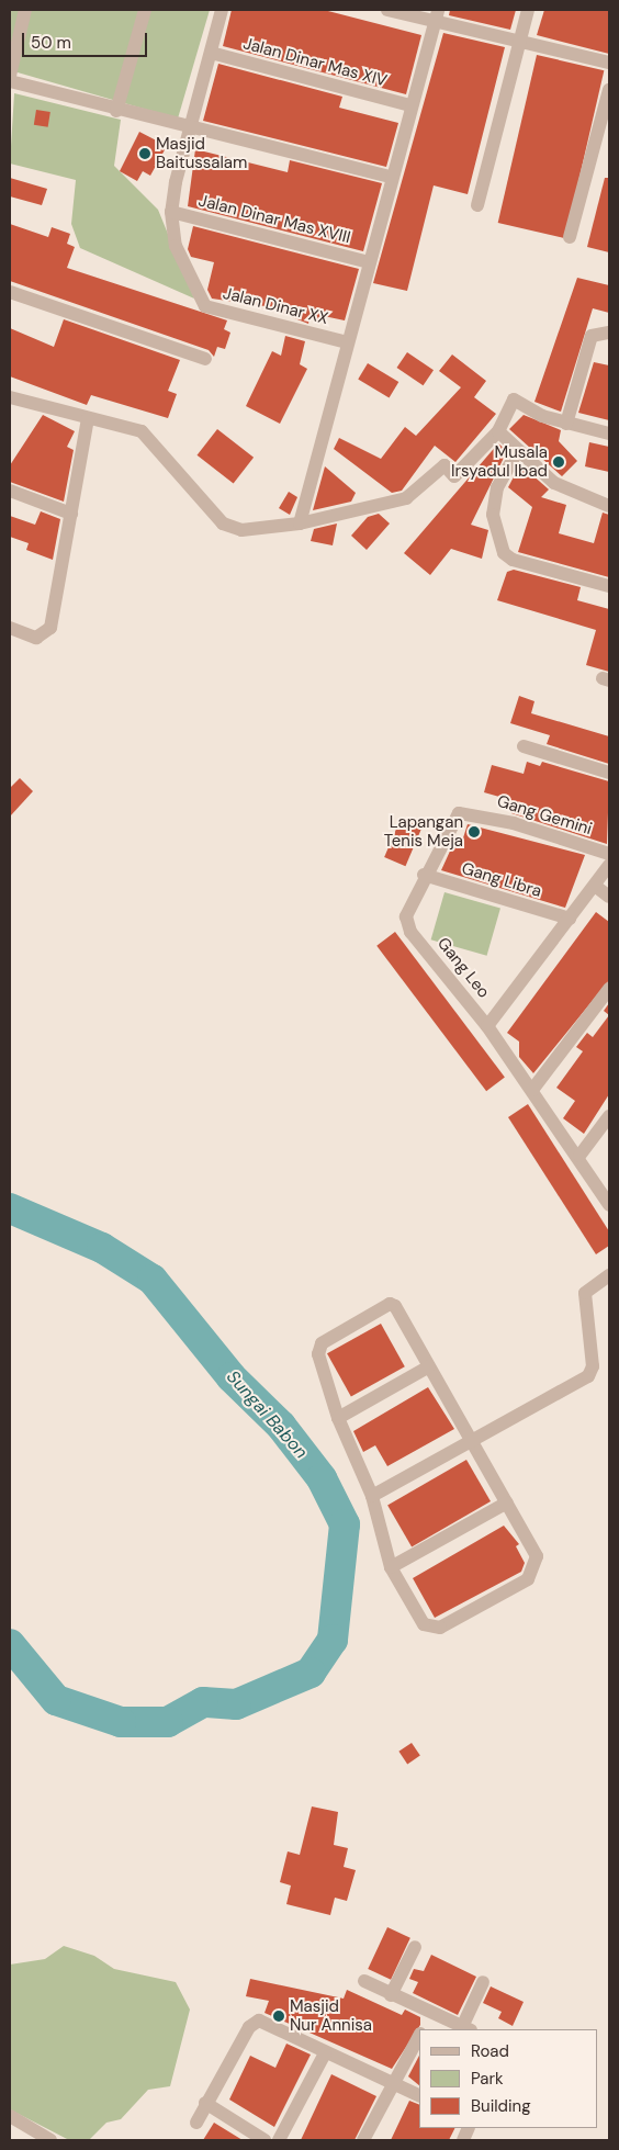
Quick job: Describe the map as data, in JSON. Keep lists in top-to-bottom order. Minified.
{"streets":{"street":["Jalan Dinar Mas XIV","Jalan Dinar Mas XVIII","Jalan Dinar XX","Gang Gemini","Gang Libra","Gang Leo"]},"crossings":[["Jalan Dinar Mas XVIII","Jalan Dinar XX"],["Gang Gemini","Gang Libra"],["Gang Gemini","Gang Leo"],["Gang Libra","Gang Leo"]],"water":["Sungai Babon"],"places":["Masjid Baitussalam","Musala Irsyadul Ibad","Lapangan Tenis Meja","Masjid Nur Annisa"],"legend":["Road","Park","Building"],"scale_bar":"50 m"}
